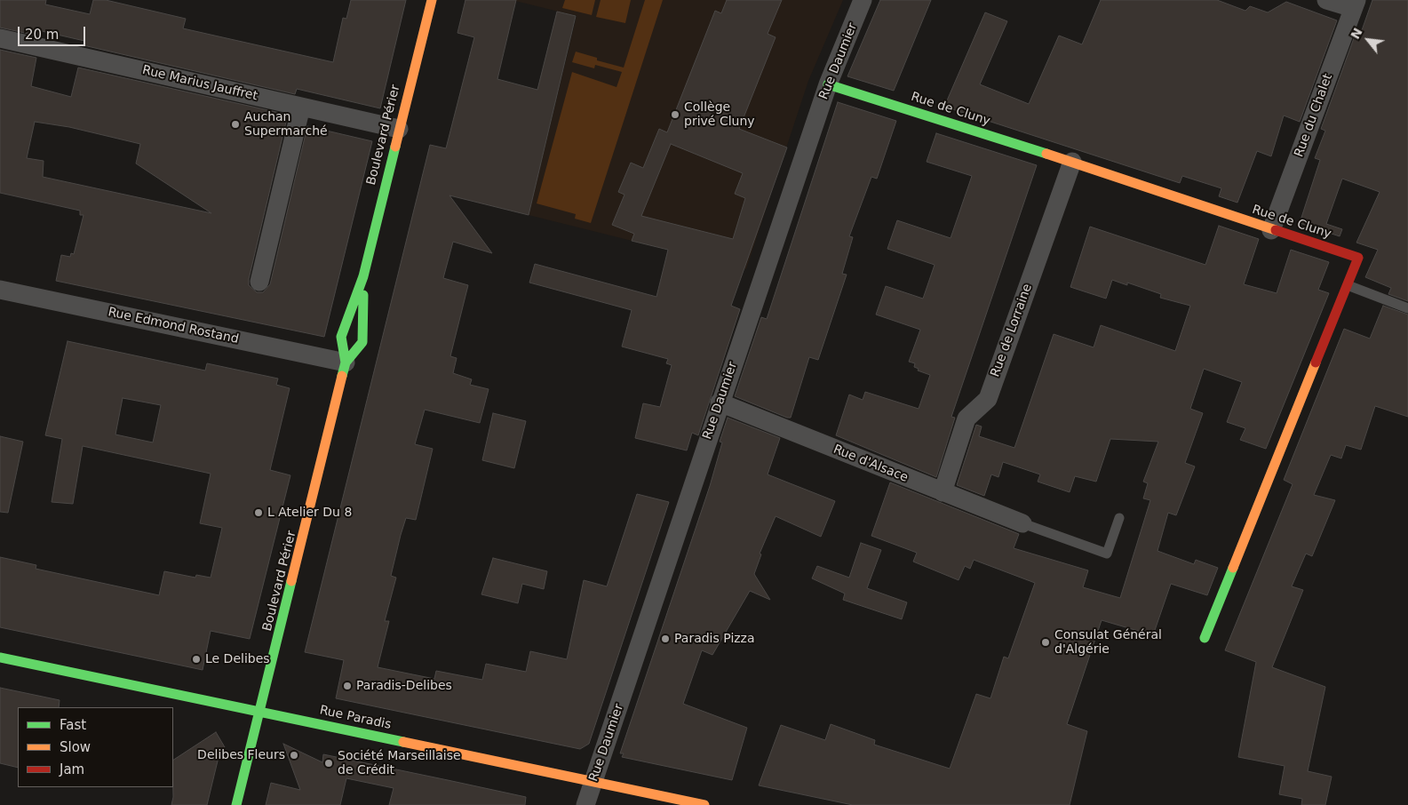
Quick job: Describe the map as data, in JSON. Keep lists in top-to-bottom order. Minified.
{"streets":{"street":["Rue Daumier","Rue Marius Jauffret","Rue de Cluny","Rue du Chalet","Boulevard Périer","Rue Edmond Rostand","Rue de Lorraine","Rue d'Alsace","Rue Paradis"]},"crossings":[["Rue Daumier","Rue de Cluny"],["Rue Daumier","Rue d'Alsace"],["Rue Daumier","Rue Paradis"],["Rue Marius Jauffret","Boulevard Périer"],["Rue de Cluny","Rue du Chalet"],["Rue de Cluny","Rue de Lorraine"],["Boulevard Périer","Rue Edmond Rostand"],["Boulevard Périer","Rue Paradis"],["Rue de Lorraine","Rue d'Alsace"]],"places":["Collège privé Cluny","Auchan Supermarché","L Atelier Du 8","Paradis Pizza","Consulat Général d'Algérie","Le Delibes","Paradis-Delibes","Delibes Fleurs","Société Marseillaise de Crédit"],"legend":["Fast","Slow","Jam"],"scale_bar":"20 m","north":"top left"}
